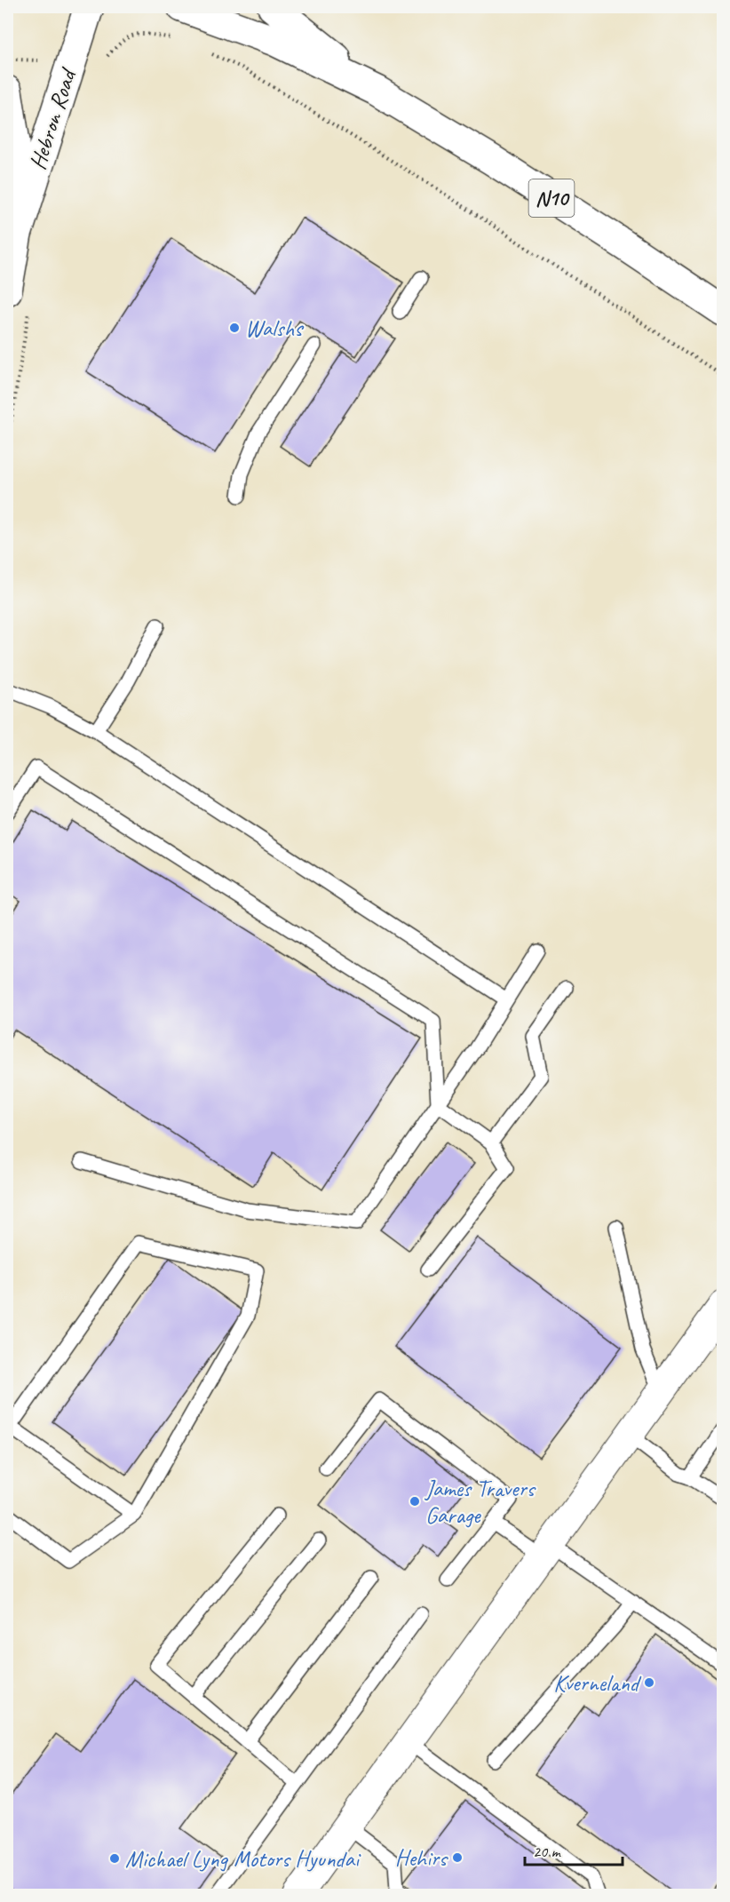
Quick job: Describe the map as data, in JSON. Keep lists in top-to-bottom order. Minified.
{"streets":{"main road":["Hebron Road","N10"]},"places":["Walshs","James Travers Garage","Kverneland","Hehirs","Michael Lyng Motors Hyundai"],"scale_bar":"20 m"}
